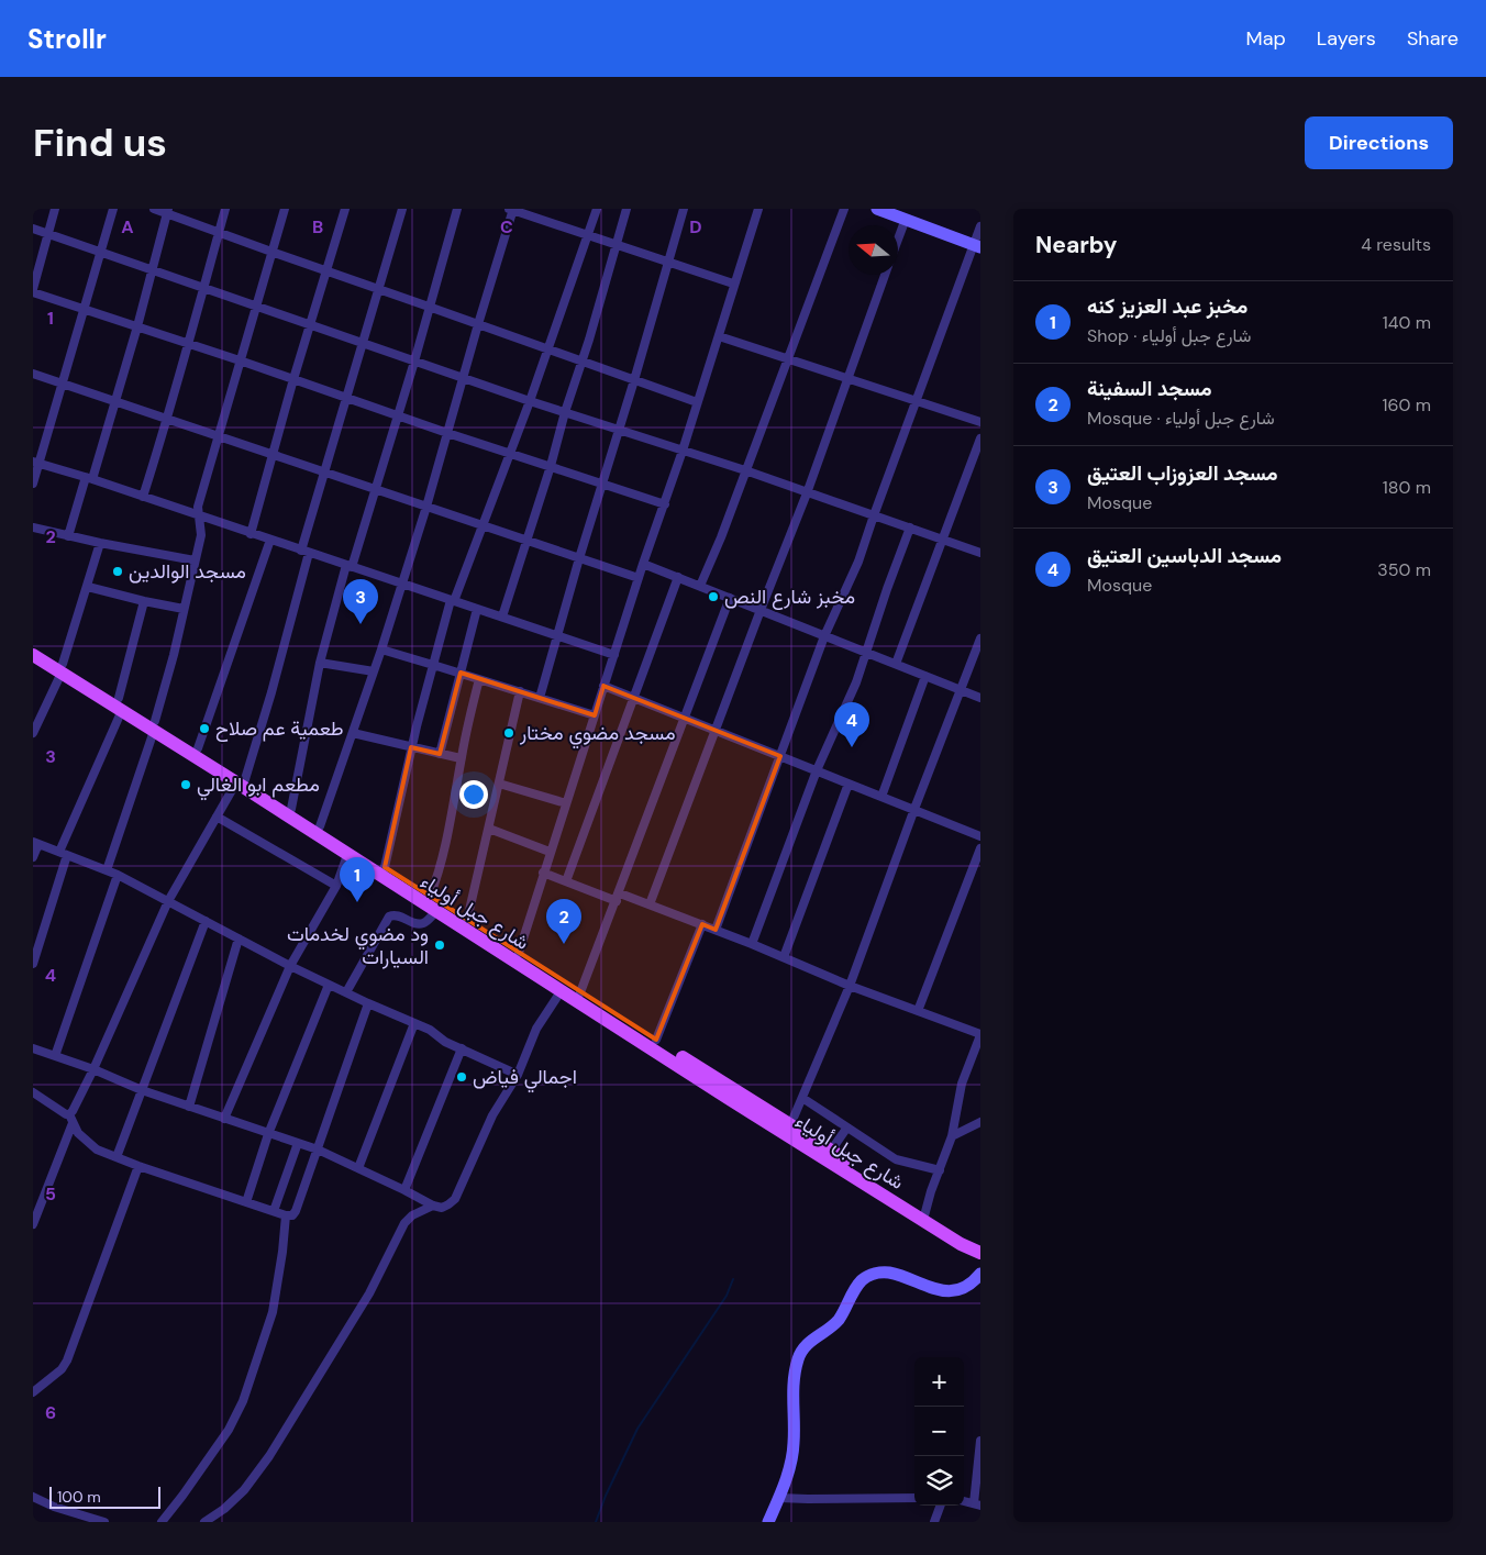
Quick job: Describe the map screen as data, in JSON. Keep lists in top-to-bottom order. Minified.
{"streets":{"main road":["شارع جبل أولياء"]},"places":["مسجد الوالدين","مخبز شارع النص","طعمية عم صلاح","مسجد مضوي مختار","مطعم ابو الغالي","ود مضوي لخدمات السيارات","اجمالي فياض"],"scale_bar":"100 m","north":"left","page":{"header":"Strollr","nav":["Map","Layers","Share"],"buttons":"Directions","title":"Find us","heading":["Nearby","4 results"],"list":[{"mark":"1","name":"مخبز عبد العزيز كنه","note":"Shop · شارع جبل أولياء","value":"140 m"},{"mark":"2","name":"مسجد السفينة","note":"Mosque · شارع جبل أولياء","value":"160 m"},{"mark":"3","name":"مسجد العزوزاب العتيق","note":"Mosque","value":"180 m"},{"mark":"4","name":"مسجد الدباسين العتيق","note":"Mosque","value":"350 m"}],"pins":["3","4","1","2"],"map_buttons":["+","−"],"scale":"100 m"},"grid":{"columns":["A","B","C","D"],"rows":["1","2","3","4","5","6"]}}
